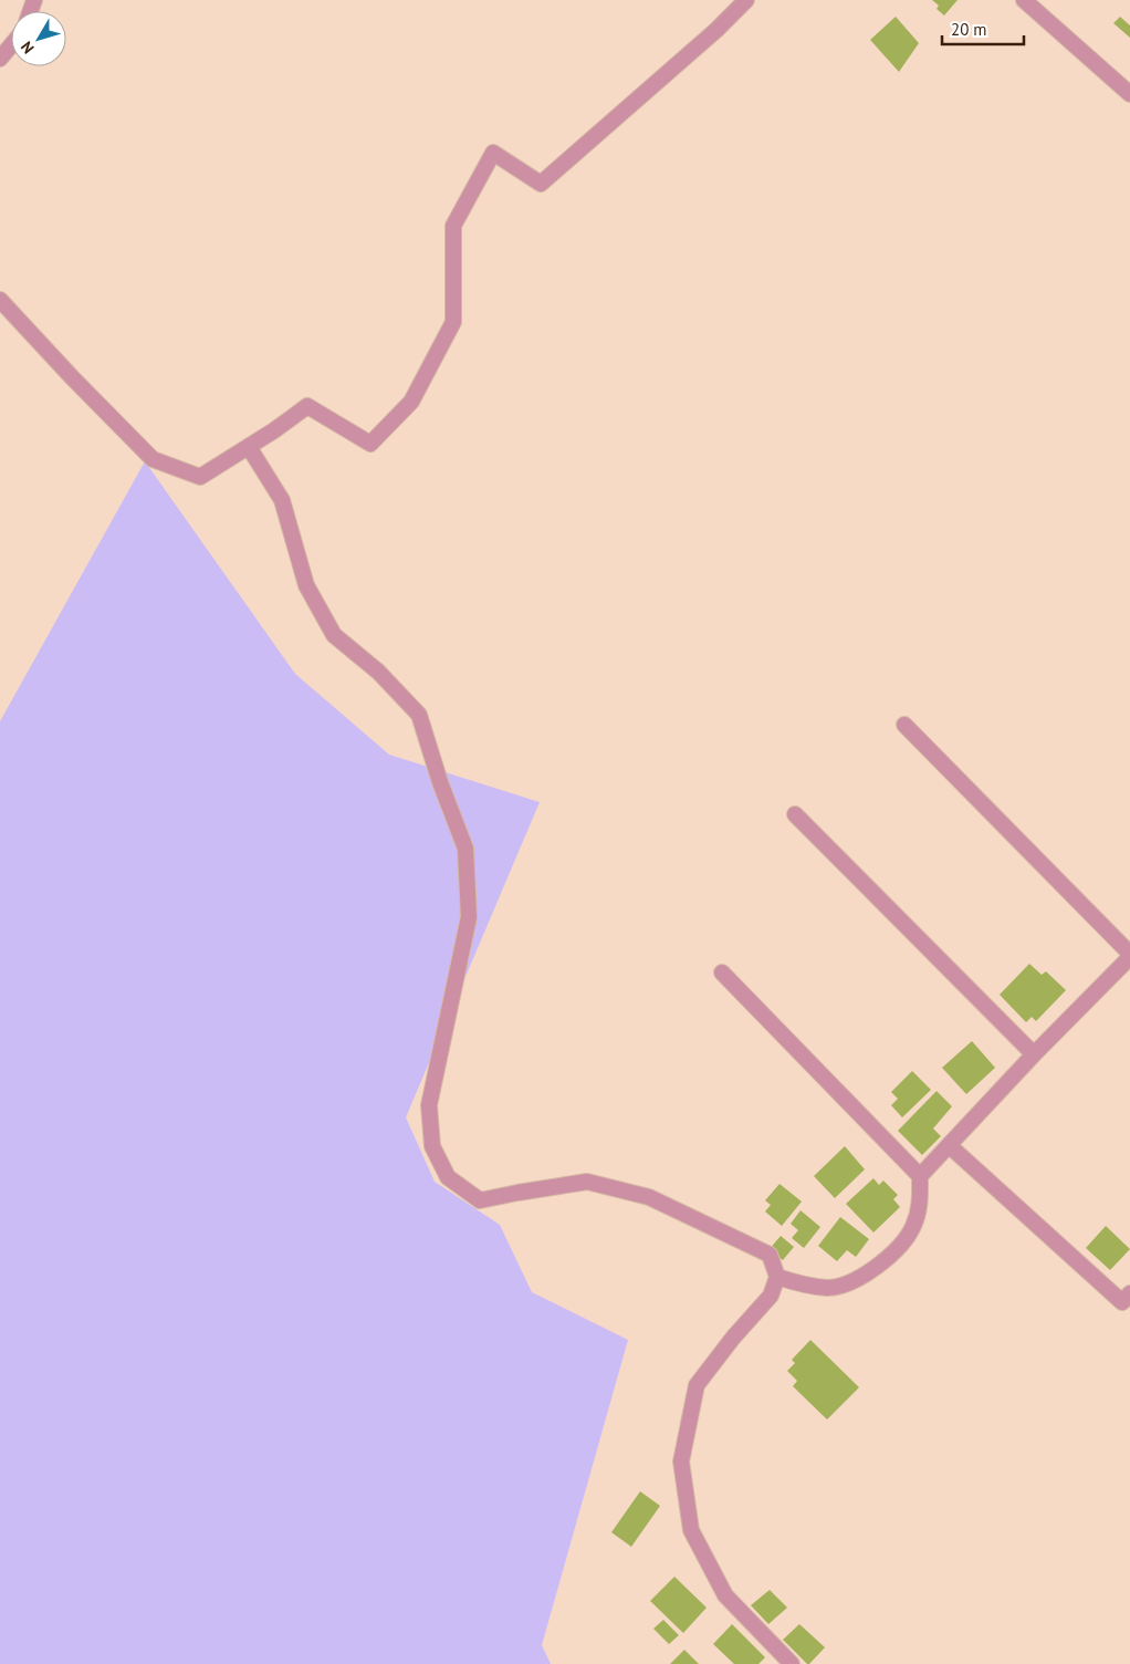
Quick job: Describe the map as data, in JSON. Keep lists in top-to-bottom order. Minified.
{"scale_bar":"20 m","north":"bottom left"}
